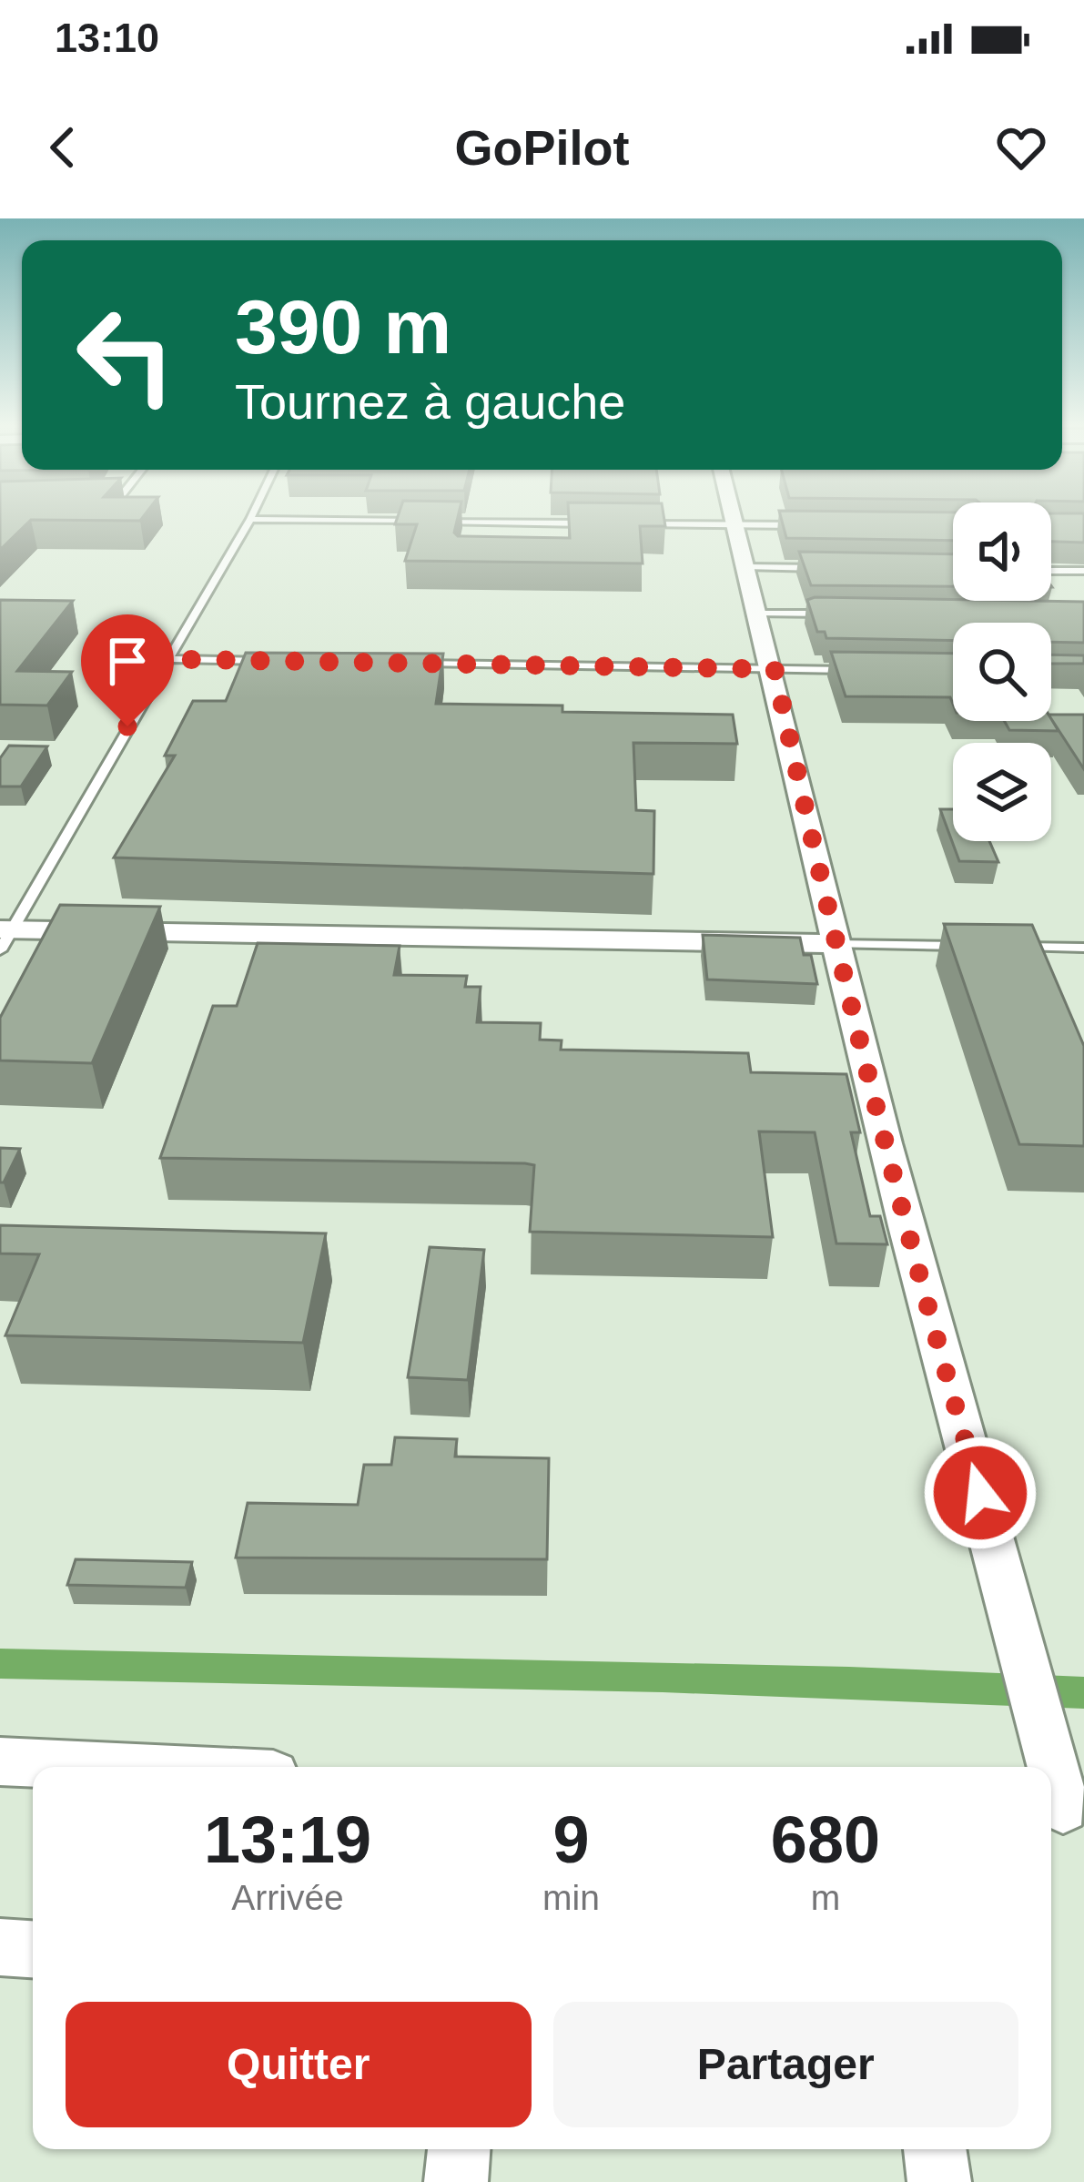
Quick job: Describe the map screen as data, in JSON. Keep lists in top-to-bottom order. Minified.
{"page":{"status":"13:10","header":"GoPilot","turn":["390 m","Tournez à gauche"],"eta":["13:19","Arrivée","9","min","680","m"],"buttons":["Quitter","Partager"]}}
